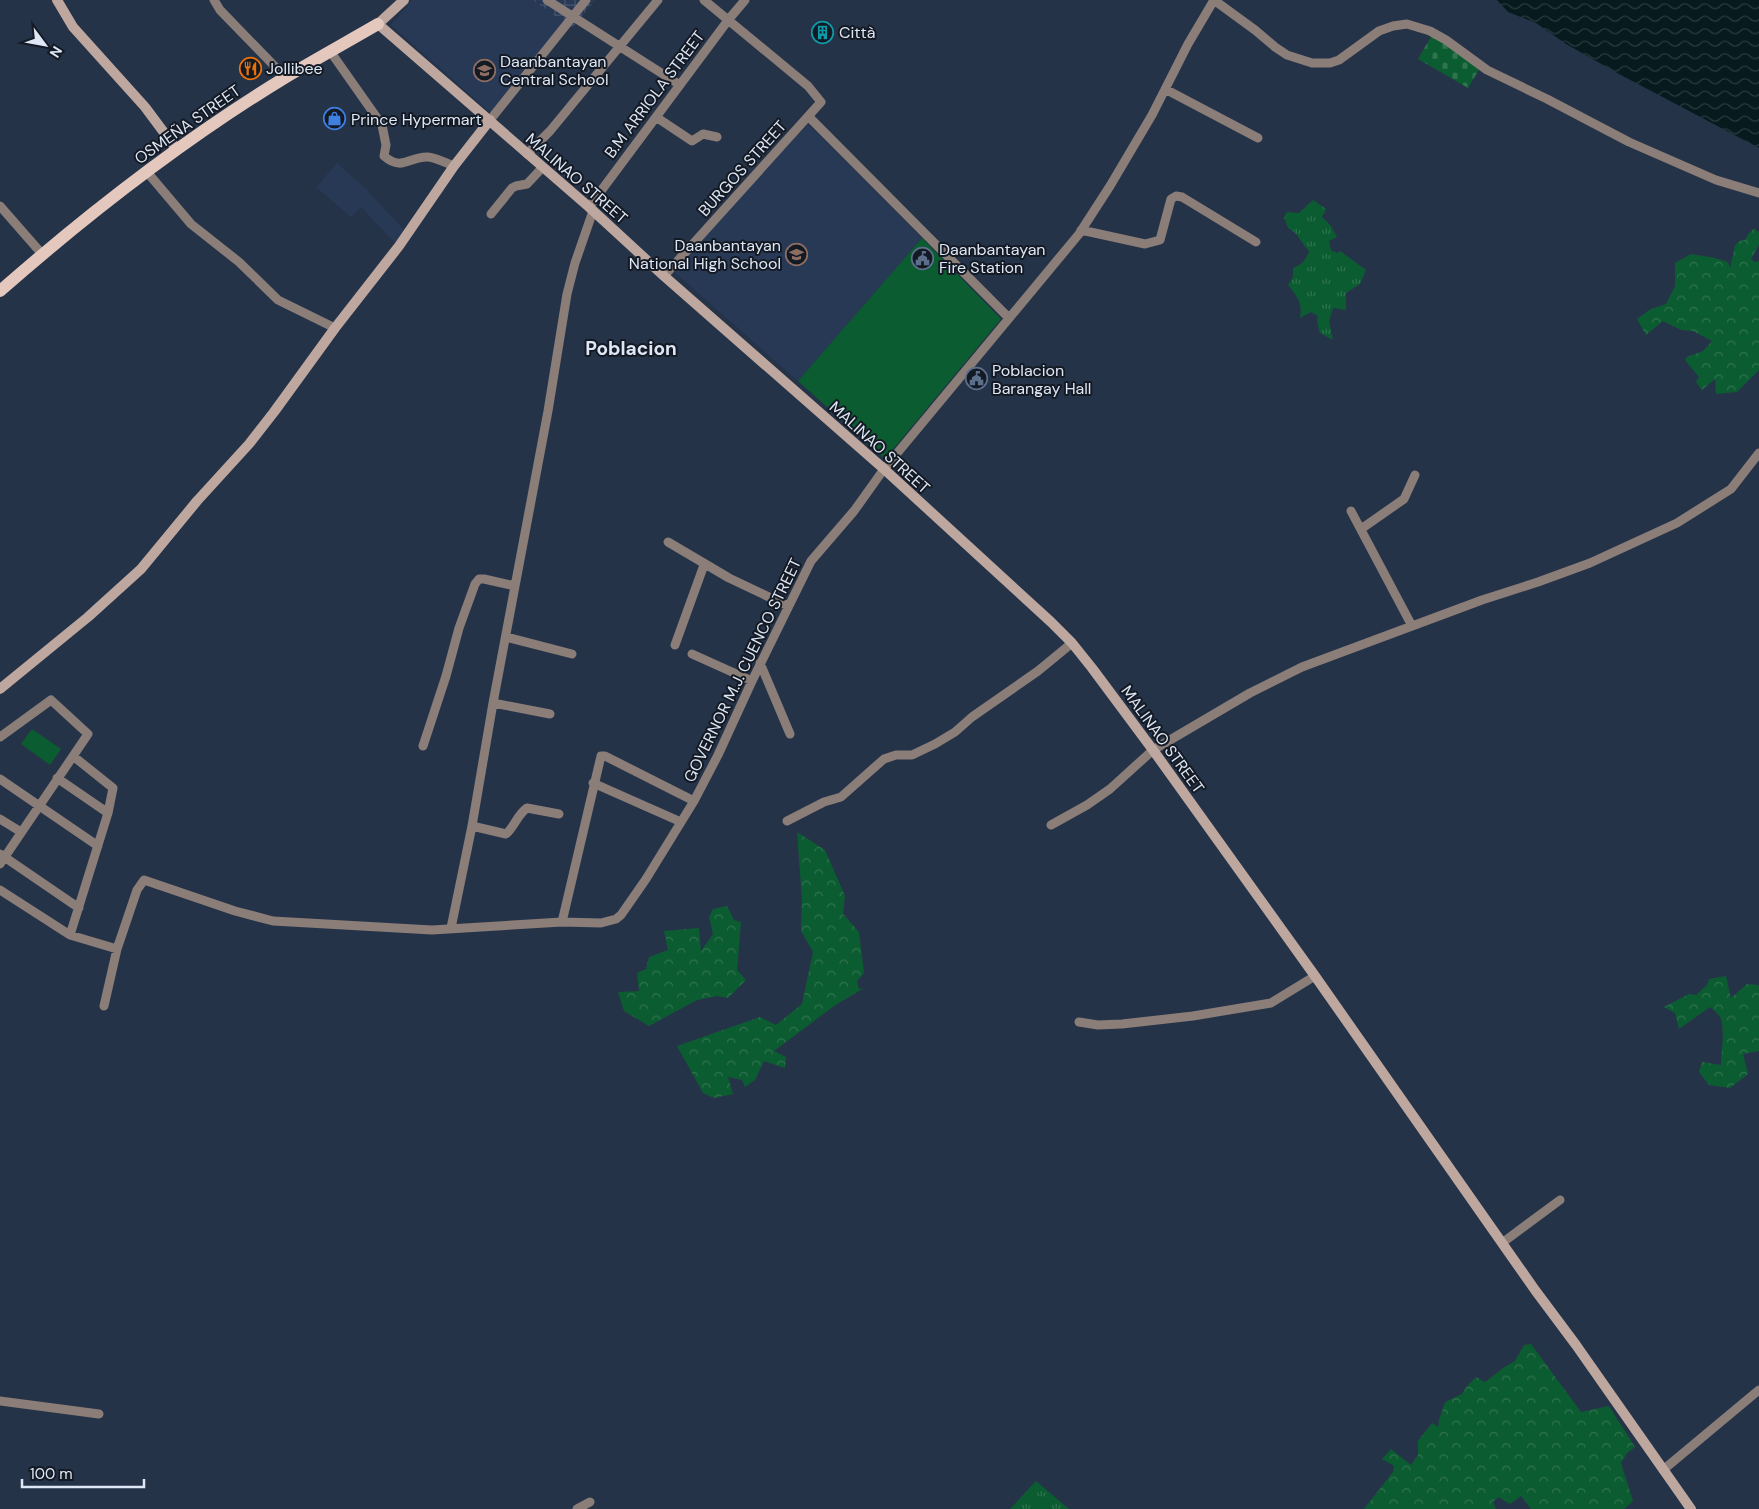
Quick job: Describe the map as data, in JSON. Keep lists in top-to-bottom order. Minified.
{"streets":{"main road":["OSMEÑA STREET","MALINAO STREET"],"street":["B.M ARRIOLA STREET","BURGOS STREET","GOVERNOR M.J. CUENCO STREET"]},"crossings":[["B.M ARRIOLA STREET","BURGOS STREET"],["B.M ARRIOLA STREET","MALINAO STREET"],["OSMEÑA STREET","MALINAO STREET"],["BURGOS STREET","MALINAO STREET"],["MALINAO STREET","GOVERNOR M.J. CUENCO STREET"]],"districts":["Poblacion"],"places":{"building":["Città"],"restaurant":["Jollibee"],"school or university":["Daanbantayan Central School","Daanbantayan National High School"],"shop":["Prince Hypermart"],"public building":["Daanbantayan Fire Station","Poblacion Barangay Hall"]},"scale_bar":"100 m","north":"bottom right"}
